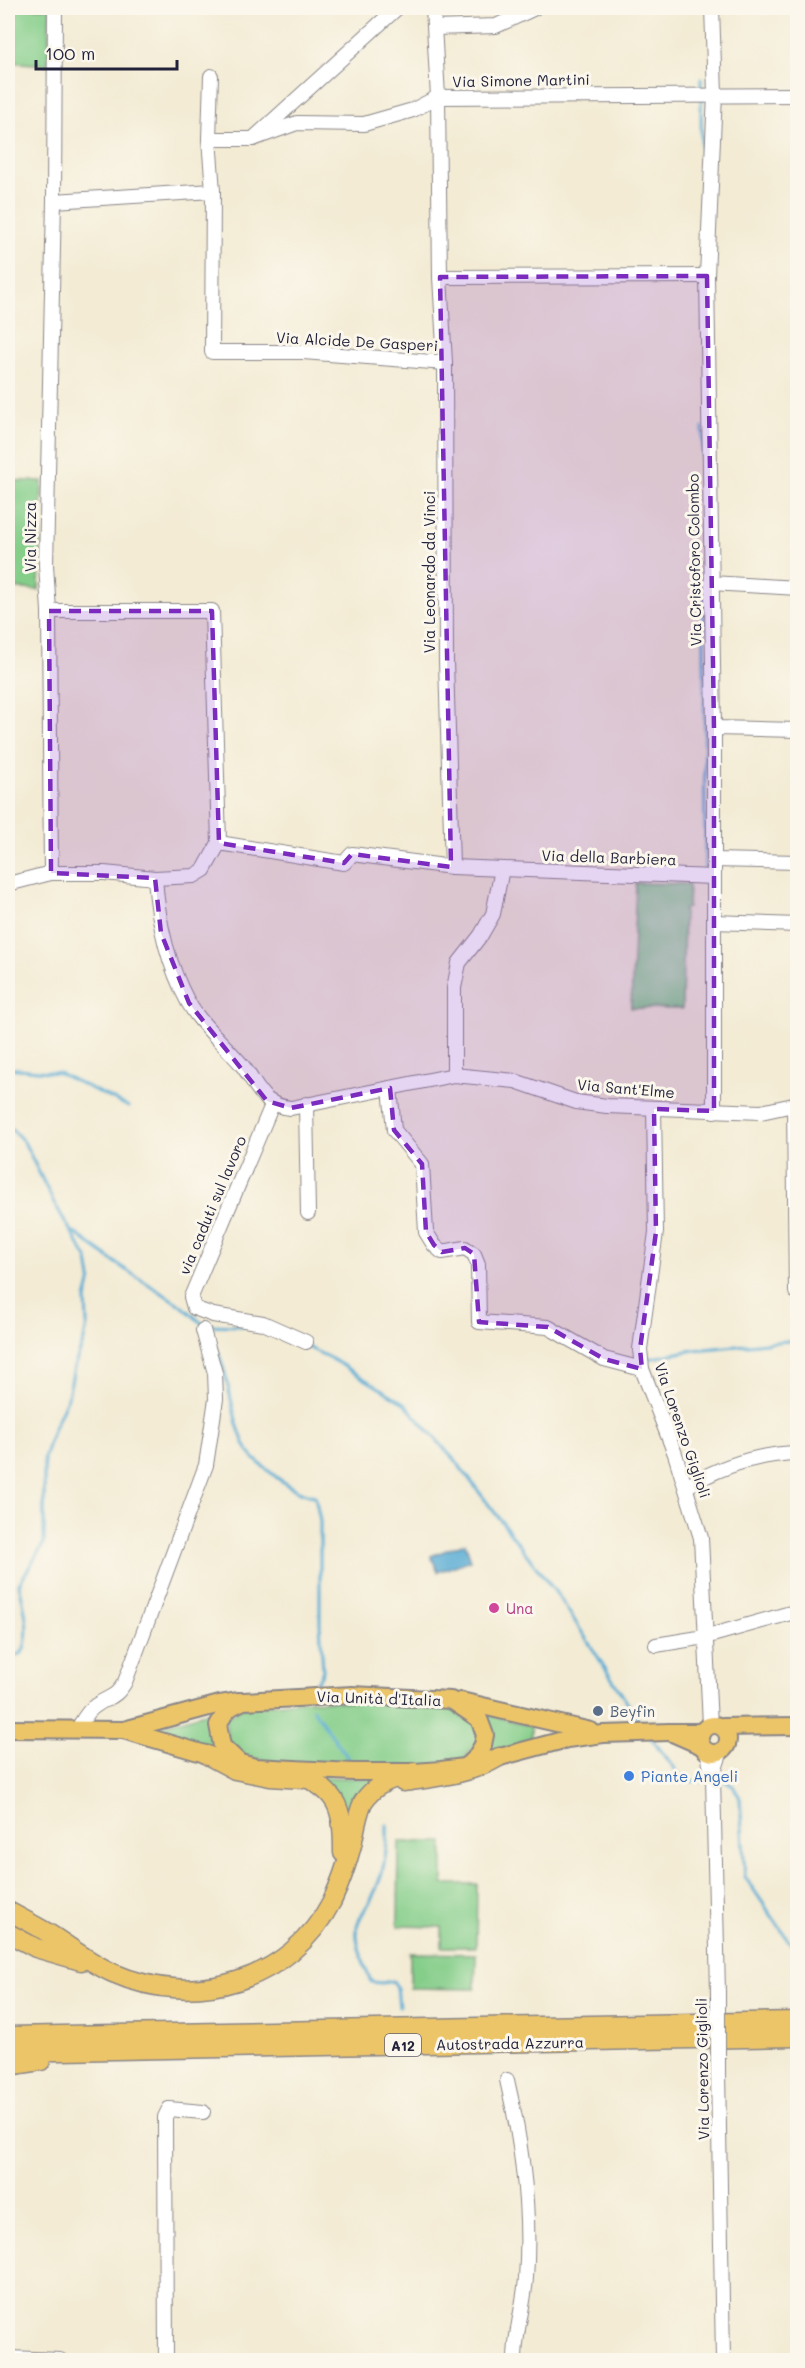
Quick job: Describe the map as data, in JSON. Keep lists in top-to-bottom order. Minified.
{"streets":{"highway":["Autostrada Azzurra","A12"],"main road":["Via Unità d'Italia"],"street":["Via Simone Martini","Via Alcide De Gasperi","Via Nizza","Via Cristoforo Colombo","Via Leonardo da Vinci","Via della Barbiera","Via Sant'Elme","via caduti sul lavoro","Via Lorenzo Giglioli"]},"crossings":[["Via Simone Martini","Via Cristoforo Colombo"],["Via Simone Martini","Via Leonardo da Vinci"],["Via Alcide De Gasperi","Via Leonardo da Vinci"],["Via Cristoforo Colombo","Via della Barbiera"],["Via Cristoforo Colombo","Via Sant'Elme"],["Via Leonardo da Vinci","Via della Barbiera"],["Via Sant'Elme","via caduti sul lavoro"],["Via Sant'Elme","Via Lorenzo Giglioli"]],"places":["Una","Beyfin","Piante Angeli"],"scale_bar":"100 m"}
